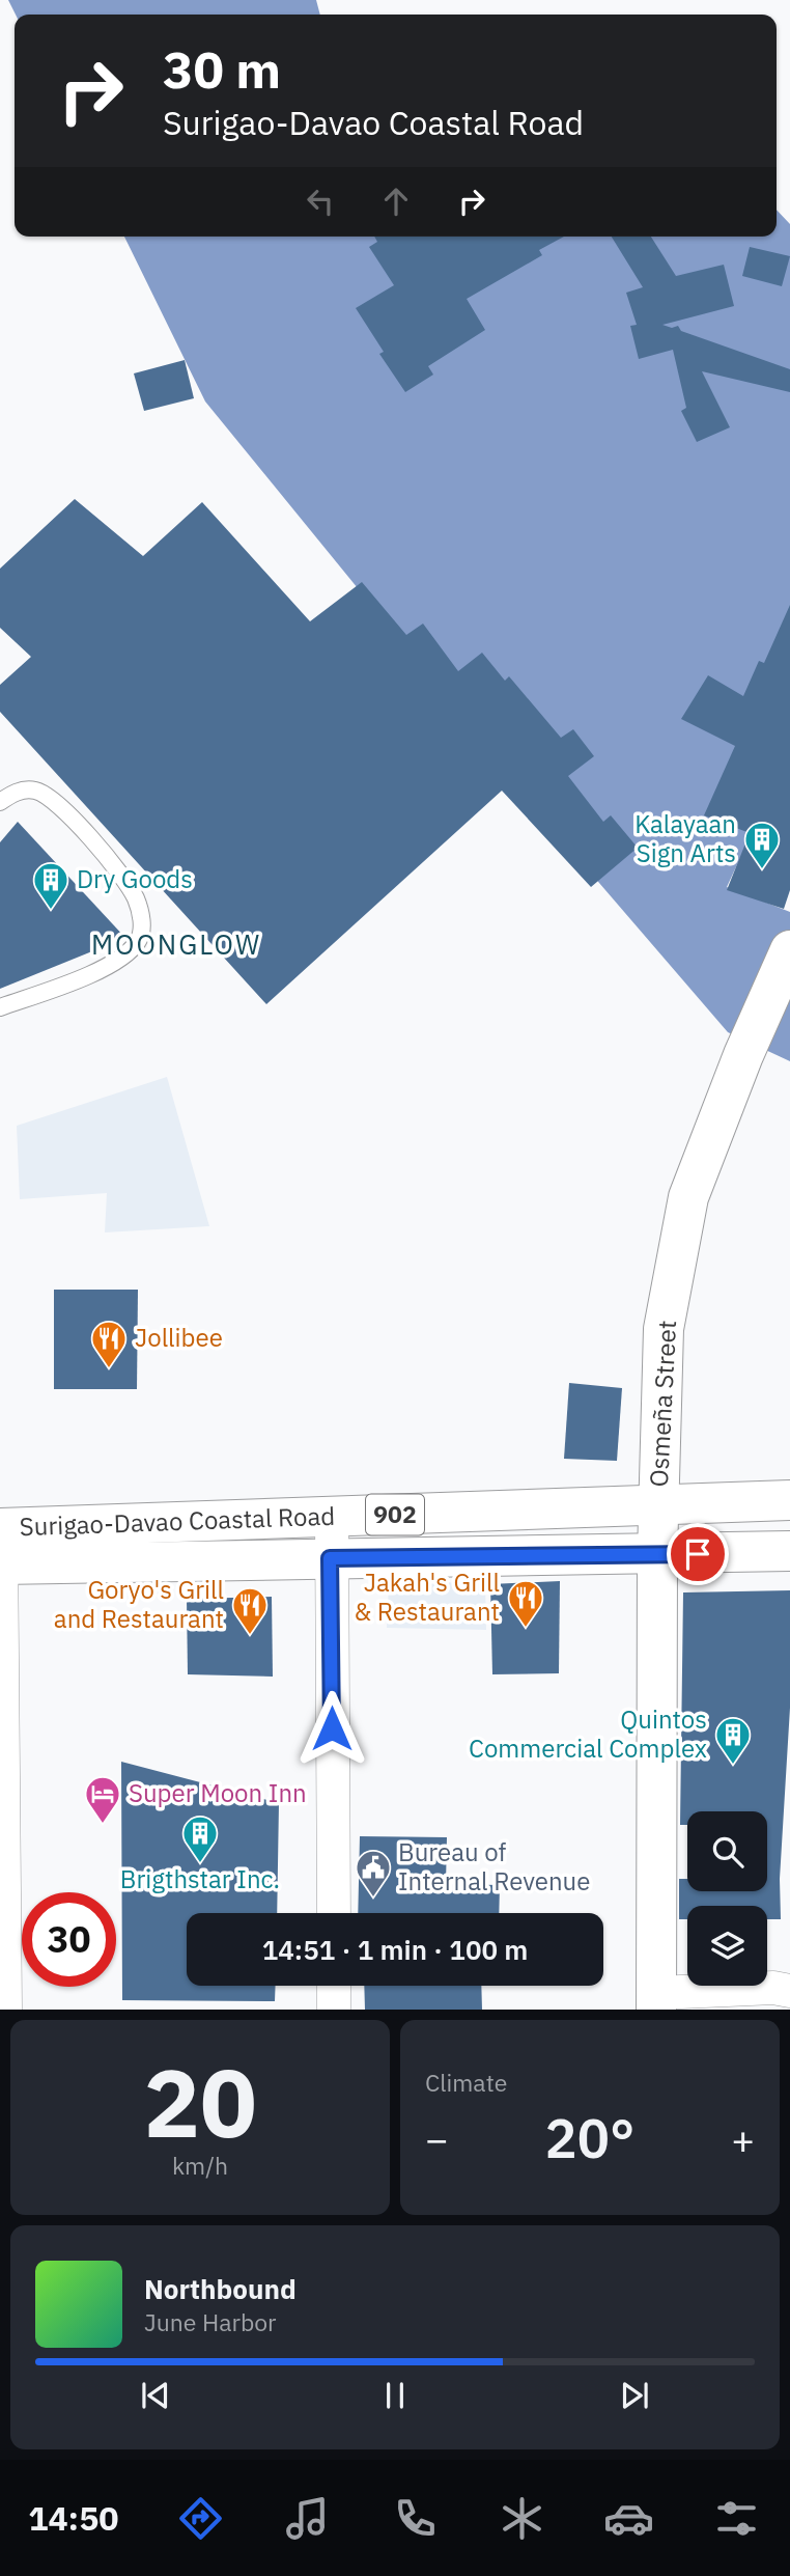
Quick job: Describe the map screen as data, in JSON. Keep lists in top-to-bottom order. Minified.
{"streets":{"main road":["Osmeña Street","902","Surigao-Davao Coastal Road"]},"crossings":[["Osmeña Street","Surigao-Davao Coastal Road"]],"districts":["MOONGLOW"],"places":{"building":["Kalayaan Sign Arts","Dry Goods","Quintos Commercial Complex","Brigthstar Inc."],"restaurant":["Jollibee","Jakah's Grill & Restaurant","Goryo's Grill and Restaurant"],"hotel":["Super Moon Inn"],"public building":["Bureau of Internal Revenue"]},"page":{"turn":["30 m","Surigao-Davao Coastal Road"],"limit":"30","trip":"14:51 · 1 min · 100 m","tile":[["20","km/h"],"Climate"],"heat":["−","20°","+"],"song":["Northbound","June Harbor"],"tabs":"14:50"}}
